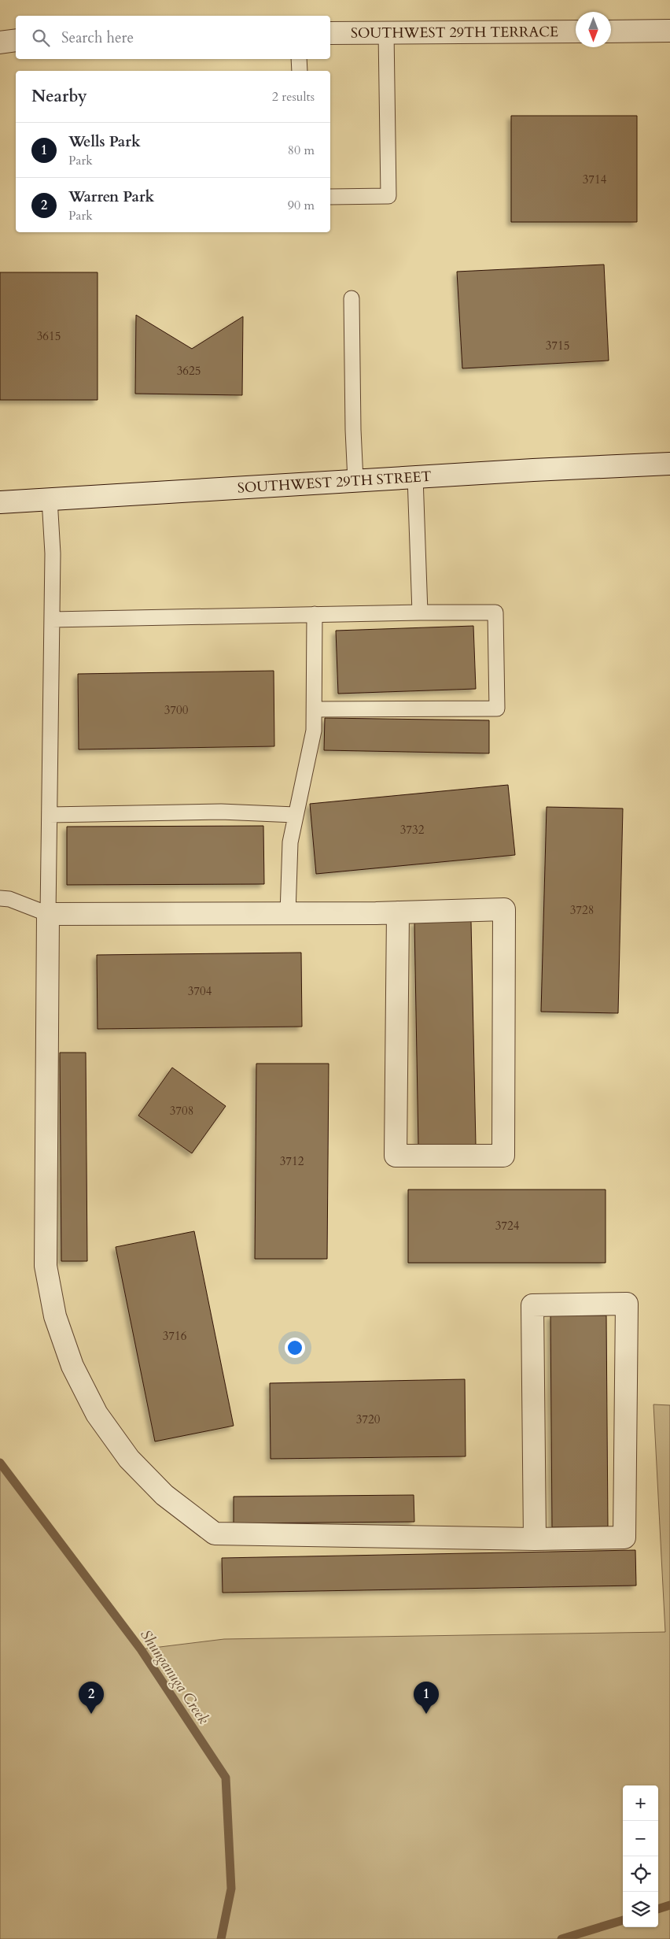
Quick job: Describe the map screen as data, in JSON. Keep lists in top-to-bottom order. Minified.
{"streets":{"street":["SOUTHWEST 29TH TERRACE","SOUTHWEST 29TH STREET"]},"water":["Shunganuga Creek"],"house_numbers":["3714","3615","3715","3625","3700","3732","3728","3704","3708","3712","3724","3716","3720"],"north":"bottom","page":{"search":"Search here","heading":["Nearby","2 results"],"list":[{"mark":"1","name":"Wells Park","note":"Park","value":"80 m"},{"mark":"2","name":"Warren Park","note":"Park","value":"90 m"}],"pins":["1","2"],"map_buttons":["+","−"]}}
